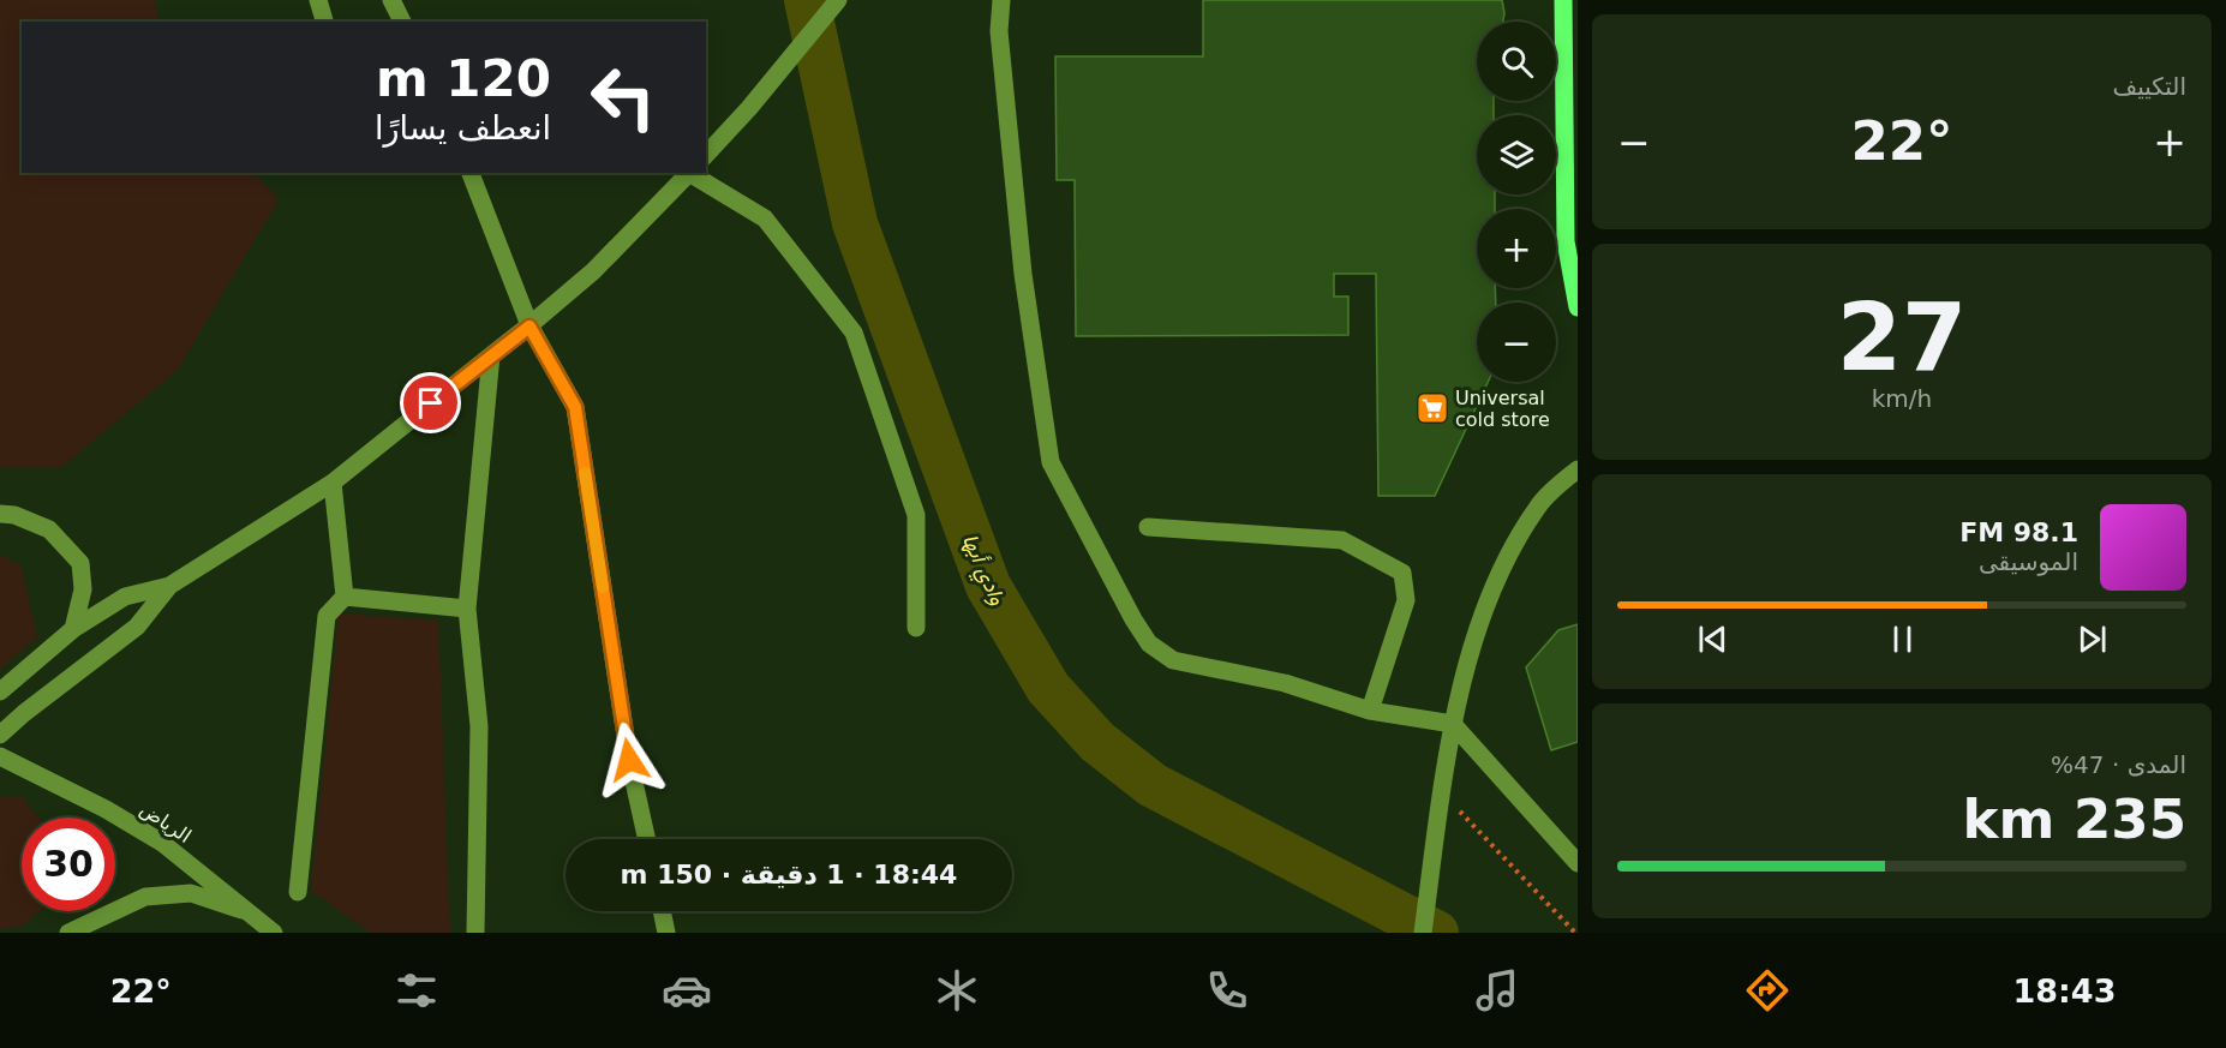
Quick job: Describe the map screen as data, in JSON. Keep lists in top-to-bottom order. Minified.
{"streets":{"street":["الرياض"]},"water":["وادي أبها"],"places":{"supermarket":["Universal cold store"]},"page":{"tile":["التكييف",["27","km/h"],["المدى · 47%","235 km"]],"map_buttons":["+","−"],"turn":["120 m","انعطف يسارًا"],"heat":["−","22°","+"],"song":["98.1 FM","الموسيقى"],"limit":"30","trip":"18:44 · 1 دقيقة · 150 m","tabs":["18:43","22°"]}}
